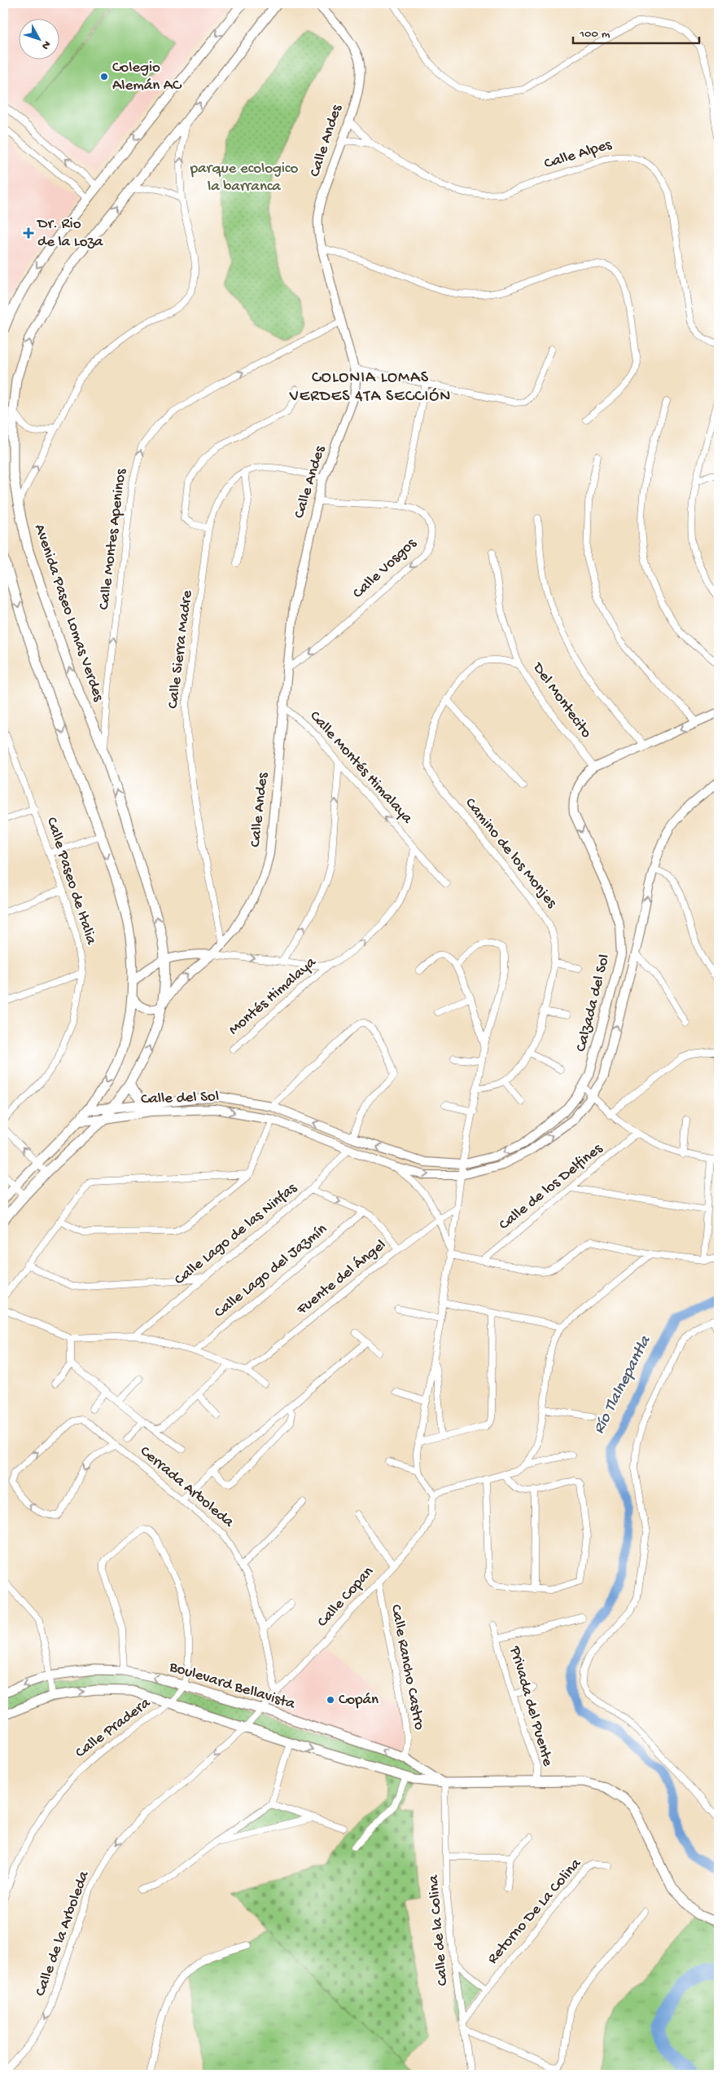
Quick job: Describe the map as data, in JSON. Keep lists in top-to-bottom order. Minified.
{"streets":{"main road":["Avenida Paseo Lomas Verdes","Boulevard Bellavista"],"street":["Calle Andes","Calle Alpes","Calle Montes Apeninos","Calle Vosgos","Calle Sierra Madre","Del Montecito","Calle Montés Himalaya","Camino de los Monjes","Calle Paseo de Italia","Montés Himalaya","Calzada del Sol","Calle del Sol","Calle de los Delfines","Calle Lago de las Ninfas","Calle Lago del Jazmín","Fuente del Ángel","Cerrada Arboleda","Calle Copan","Calle Rancho Castro","Privada del Puente","Calle Pradera","Retorno De La Colina","Calle de la Colina","Calle de la Arboleda"]},"crossings":[["Calle Andes","Calle Alpes"],["Calle Andes","Calle Montes Apeninos"],["Calle Andes","Calle Vosgos"],["Calle Andes","Calle Sierra Madre"],["Calle Andes","Calle Montés Himalaya"],["Calle Montes Apeninos","Avenida Paseo Lomas Verdes"],["Avenida Paseo Lomas Verdes","Calle del Sol"],["Del Montecito","Camino de los Monjes"],["Del Montecito","Calzada del Sol"],["Calle Montés Himalaya","Montés Himalaya"],["Calzada del Sol","Calle del Sol"],["Calzada del Sol","Calle Lago de las Ninfas"],["Calle del Sol","Calle Lago de las Ninfas"],["Cerrada Arboleda","Calle Copan"],["Calle Copan","Calle Rancho Castro"],["Calle Copan","Boulevard Bellavista"],["Calle Copan","Calle de la Arboleda"],["Calle Rancho Castro","Boulevard Bellavista"],["Boulevard Bellavista","Calle Pradera"],["Boulevard Bellavista","Calle de la Colina"],["Boulevard Bellavista","Calle de la Arboleda"],["Retorno De La Colina","Calle de la Colina"]],"one_way":["Calle Montes Apeninos","Calle Vosgos","Avenida Paseo Lomas Verdes","Calle de la Arboleda"],"districts":["COLONIA LOMAS VERDES 4TA SECCIÓN"],"water":["Río Tlalnepantla"],"parks":["parque ecologico la barranca"],"places":{"other":["Colegio Alemán AC","Copán"],"health":["Dr. Rio de la Loza"]},"scale_bar":"100 m","north":"bottom right"}
